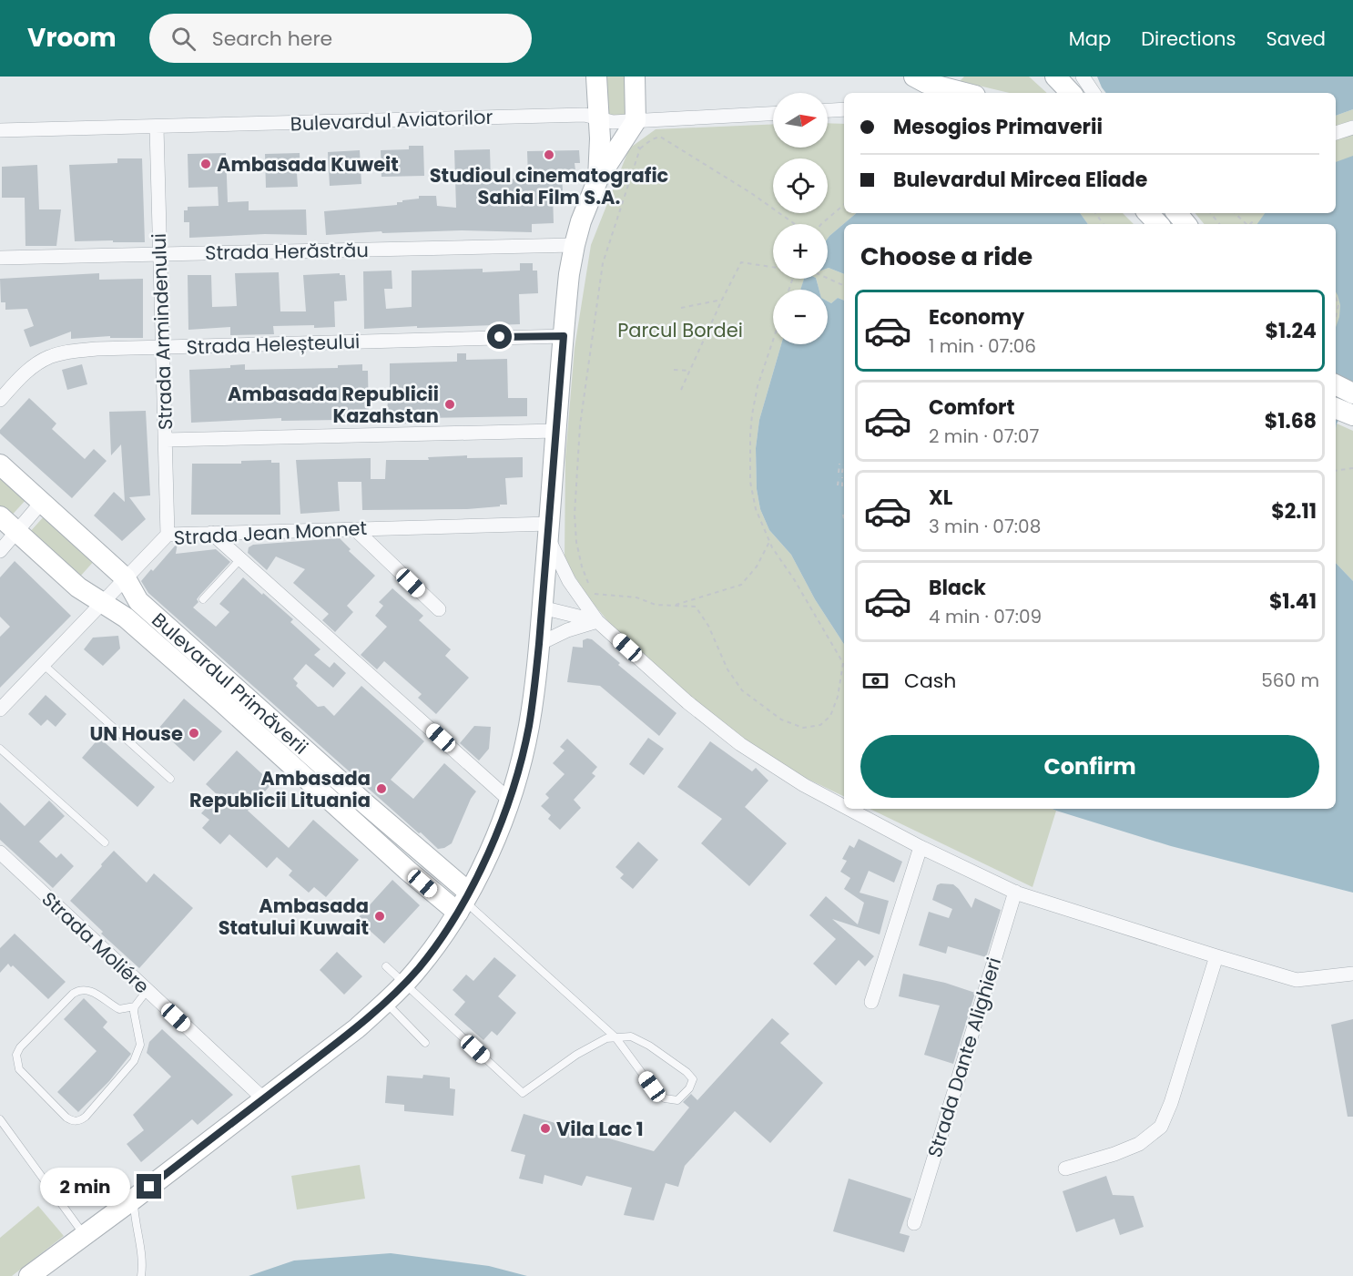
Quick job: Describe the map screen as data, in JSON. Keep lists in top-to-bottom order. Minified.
{"streets":{"street":["Bulevardul Aviatorilor","Strada Herăstrău","Strada Armindenului","Strada Heleșteului","Strada Jean Monnet","Bulevardul Primăverii","Strada Moliére","Strada Dante Alighieri"]},"crossings":[["Bulevardul Aviatorilor","Strada Armindenului"],["Strada Herăstrău","Strada Armindenului"],["Strada Armindenului","Strada Heleșteului"],["Strada Armindenului","Strada Jean Monnet"],["Strada Jean Monnet","Bulevardul Primăverii"]],"parks":["Parcul Bordei"],"places":["Studioul cinematografic Sahia Film S.A.","Ambasada Kuweit","Ambasada Republicii Kazahstan","UN House","Ambasada Republicii Lituania","Ambasada Statului Kuwait","Vila Lac 1"],"north":"right","page":{"header":"Vroom","search":"Search here","nav":["Map","Directions","Saved"],"map_buttons":["+","−"],"banner":["Mesogios Primaverii","Bulevardul Mircea Eliade"],"heading":"Choose a ride","list":[{"name":"Economy","note":"1 min · 07:06","value":"$1.24"},{"name":"Comfort","note":"2 min · 07:07","value":"$1.68"},{"name":"XL","note":"3 min · 07:08","value":"$2.11"},{"name":"Black","note":"4 min · 07:09","value":"$1.41"}],"pay":["Cash","560 m"],"buttons":"Confirm","bubble":"2 min"}}
